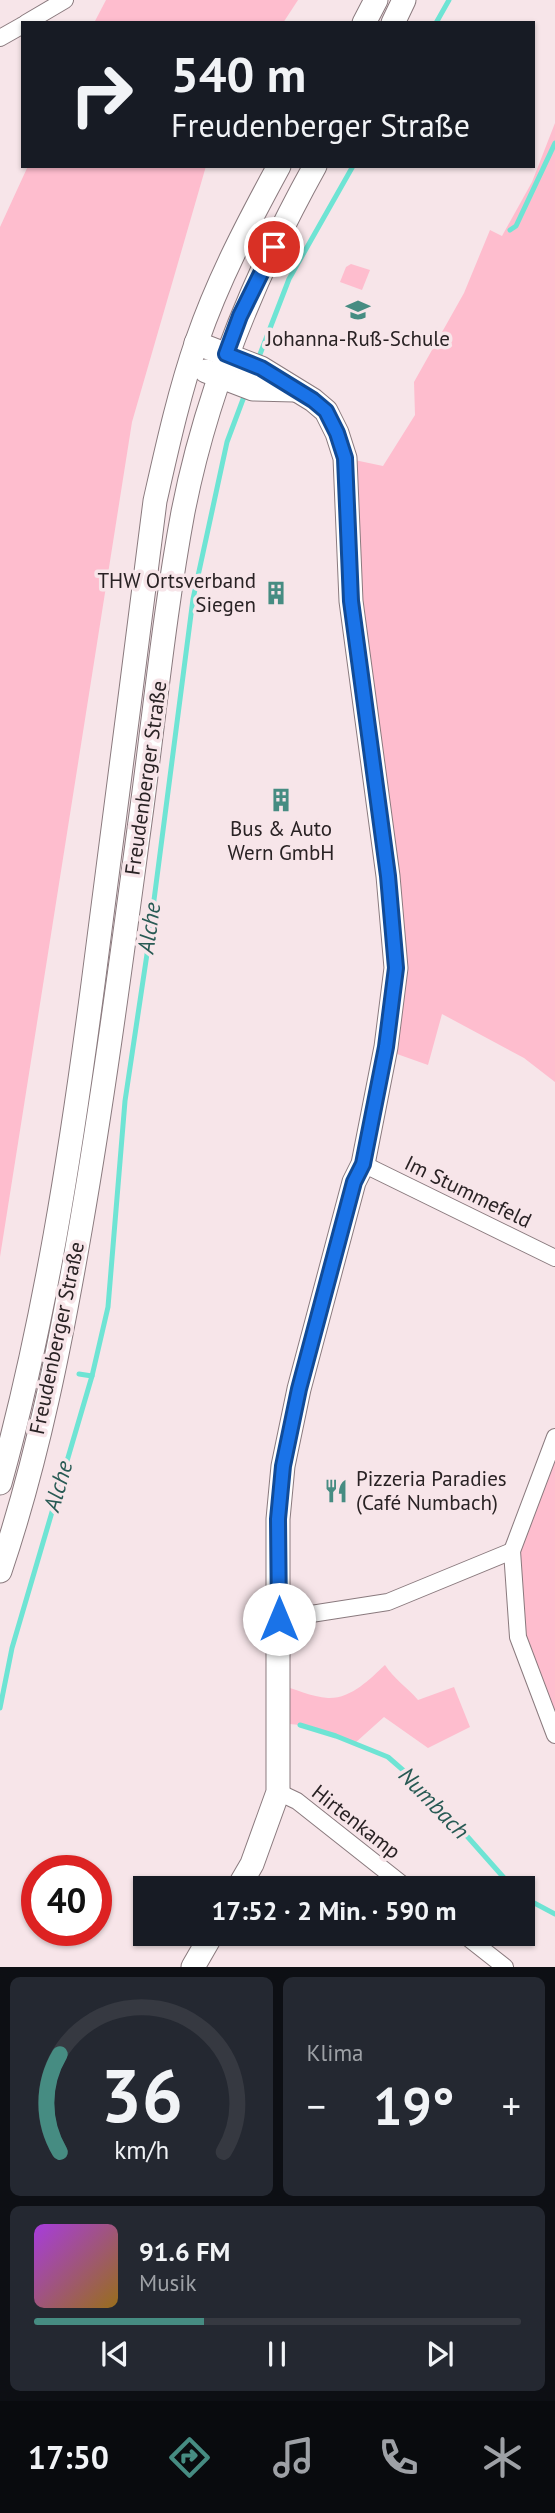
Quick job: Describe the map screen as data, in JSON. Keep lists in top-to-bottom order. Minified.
{"streets":{"main road":["Freudenberger Straße"],"street":["Im Stummefeld","Hirtenkamp"]},"water":["Alche","Numbach"],"places":{"school or university":["Johanna-Ruß-Schule"],"building":["THW Ortsverband Siegen","Bus & Auto Wern GmbH"],"restaurant":["Pizzeria Paradies (Café Numbach)"]},"page":{"turn":["540 m","Freudenberger Straße"],"limit":"40","trip":"17:52 · 2 Min. · 590 m","tile":"Klima","heat":["−","19°","+"],"song":["91.6 FM","Musik"],"tabs":"17:50","gauge":["36","km/h"]}}
